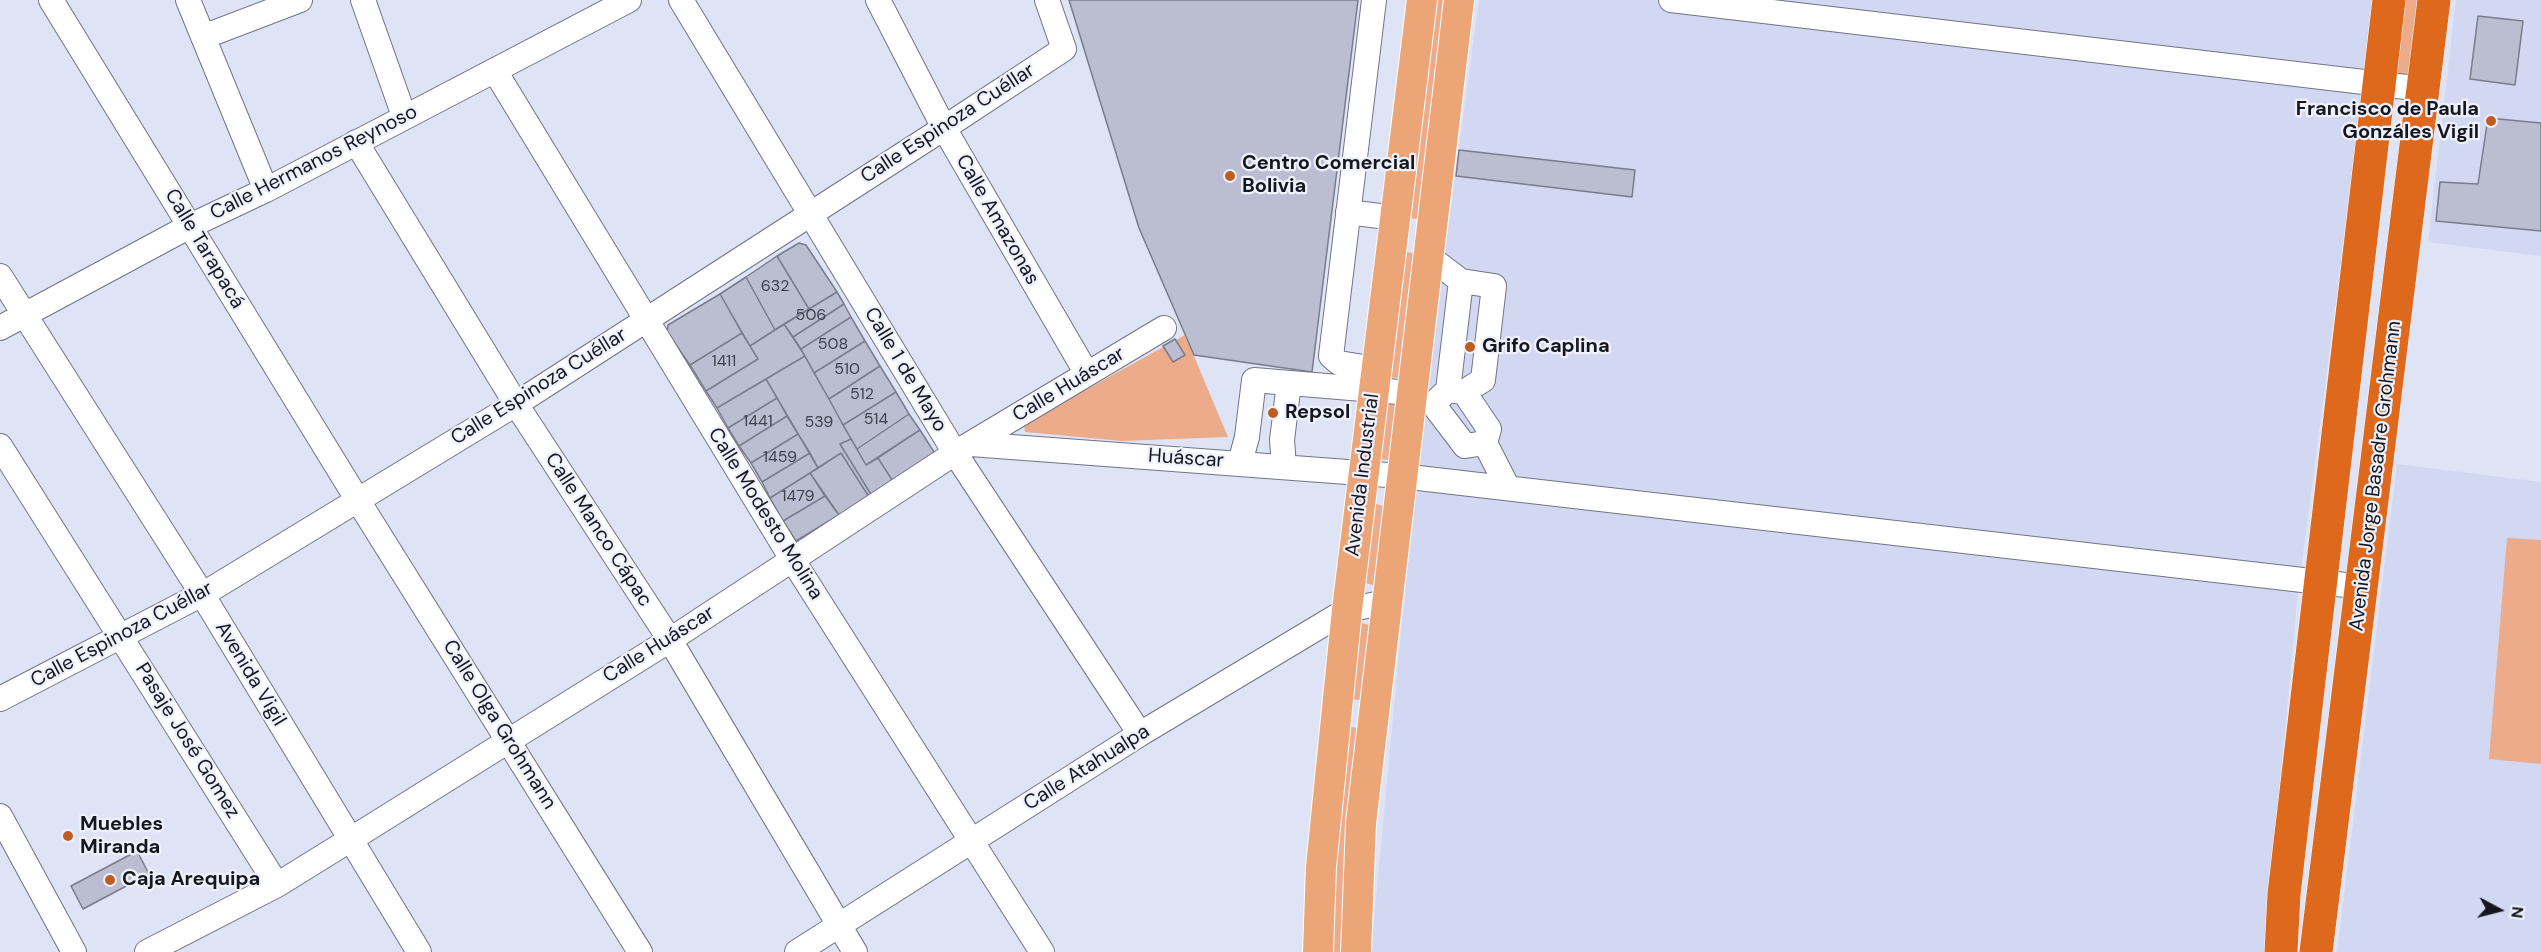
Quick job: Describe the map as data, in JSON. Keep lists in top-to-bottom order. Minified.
{"streets":{"highway":["Avenida Jorge Basadre Grohmann"],"main road":["Avenida Industrial"],"street":["Calle Espinoza Cuéllar","Calle Hermanos Reynoso","Calle Amazonas","Calle Tarapacá","Calle 1 de Mayo","Calle Huáscar","Huáscar","Calle Modesto Molina","Calle Manco Cápac","Avenida Vigil","Calle Olga Grohmann","Pasaje José Gomez","Calle Atahualpa"]},"crossings":[["Calle Espinoza Cuéllar","Calle Amazonas"],["Calle Espinoza Cuéllar","Calle Tarapacá"],["Calle Espinoza Cuéllar","Calle 1 de Mayo"],["Calle Espinoza Cuéllar","Calle Modesto Molina"],["Calle Espinoza Cuéllar","Calle Manco Cápac"],["Calle Espinoza Cuéllar","Avenida Vigil"],["Calle Espinoza Cuéllar","Calle Olga Grohmann"],["Calle Espinoza Cuéllar","Pasaje José Gomez"],["Calle Hermanos Reynoso","Calle Tarapacá"],["Calle Hermanos Reynoso","Calle Modesto Molina"],["Calle Hermanos Reynoso","Calle Manco Cápac"],["Calle Hermanos Reynoso","Avenida Vigil"],["Calle Amazonas","Calle Huáscar"],["Calle Tarapacá","Calle Olga Grohmann"],["Calle 1 de Mayo","Calle Huáscar"],["Calle 1 de Mayo","Huáscar"],["Calle 1 de Mayo","Calle Atahualpa"],["Calle Huáscar","Huáscar"],["Calle Huáscar","Calle Modesto Molina"],["Calle Huáscar","Calle Manco Cápac"],["Calle Huáscar","Avenida Vigil"],["Calle Huáscar","Calle Olga Grohmann"],["Calle Huáscar","Pasaje José Gomez"],["Huáscar","Avenida Industrial"],["Huáscar","Avenida Jorge Basadre Grohmann"],["Avenida Industrial","Calle Atahualpa"],["Calle Modesto Molina","Calle Atahualpa"],["Calle Manco Cápac","Calle Atahualpa"]],"places":["Francisco de Paula Gonzáles Vigil","Centro Comercial Bolivia","Grifo Caplina","Repsol","Muebles Miranda","Caja Arequipa"],"house_numbers":["632","506","508","1411","510","512","514","1441","539","1459","1479"],"north":"right"}
